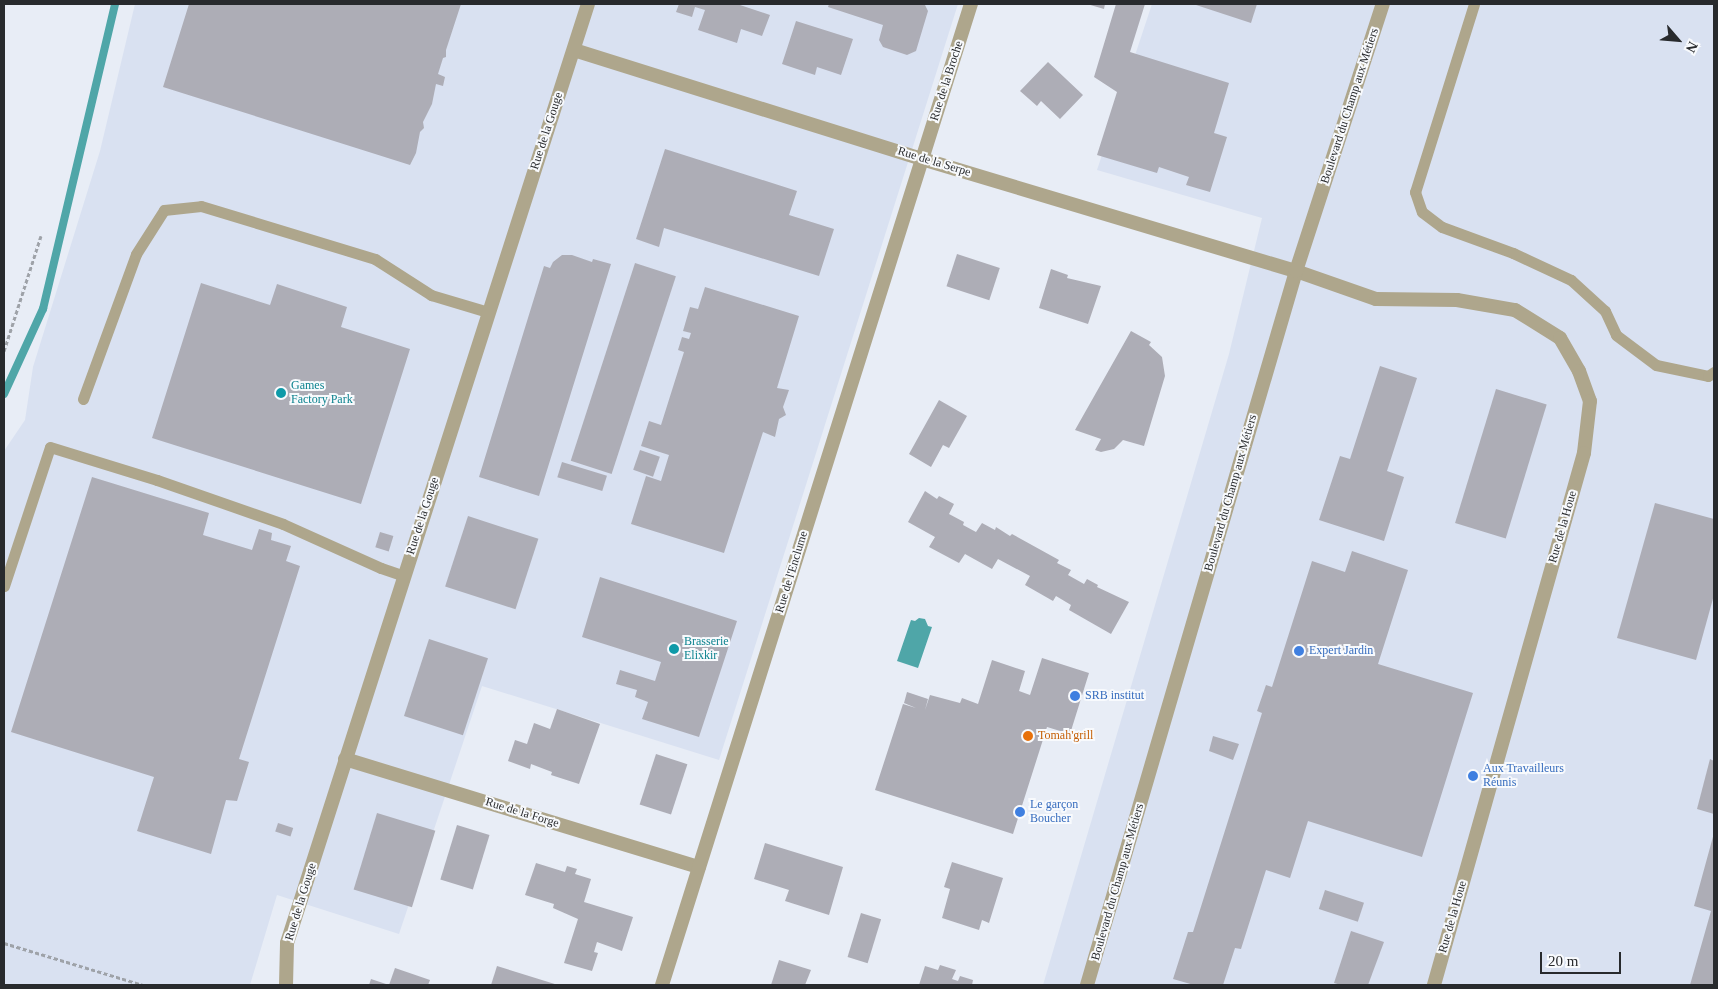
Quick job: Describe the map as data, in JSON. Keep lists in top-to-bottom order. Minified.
{"streets":{"street":["Rue de la Broche","Boulevard du Champ aux Métiers","Rue de la Gouge","Rue de la Serpe","Rue de la Houe","Rue de l'Enclume","Rue de la Forge"]},"crossings":[["Rue de la Broche","Rue de la Serpe"],["Rue de la Broche","Rue de l'Enclume"],["Boulevard du Champ aux Métiers","Rue de la Serpe"],["Boulevard du Champ aux Métiers","Rue de la Houe"],["Rue de la Gouge","Rue de la Serpe"],["Rue de la Gouge","Rue de la Forge"],["Rue de la Serpe","Rue de la Houe"],["Rue de la Serpe","Rue de l'Enclume"],["Rue de l'Enclume","Rue de la Forge"]],"places":["Games Factory Park","Brasserie Elixkir","Expert Jardin","SRB institut","Tomah'grill","Aux Travailleurs Réunis","Le garçon Boucher"],"scale_bar":"20 m","north":"bottom right"}
